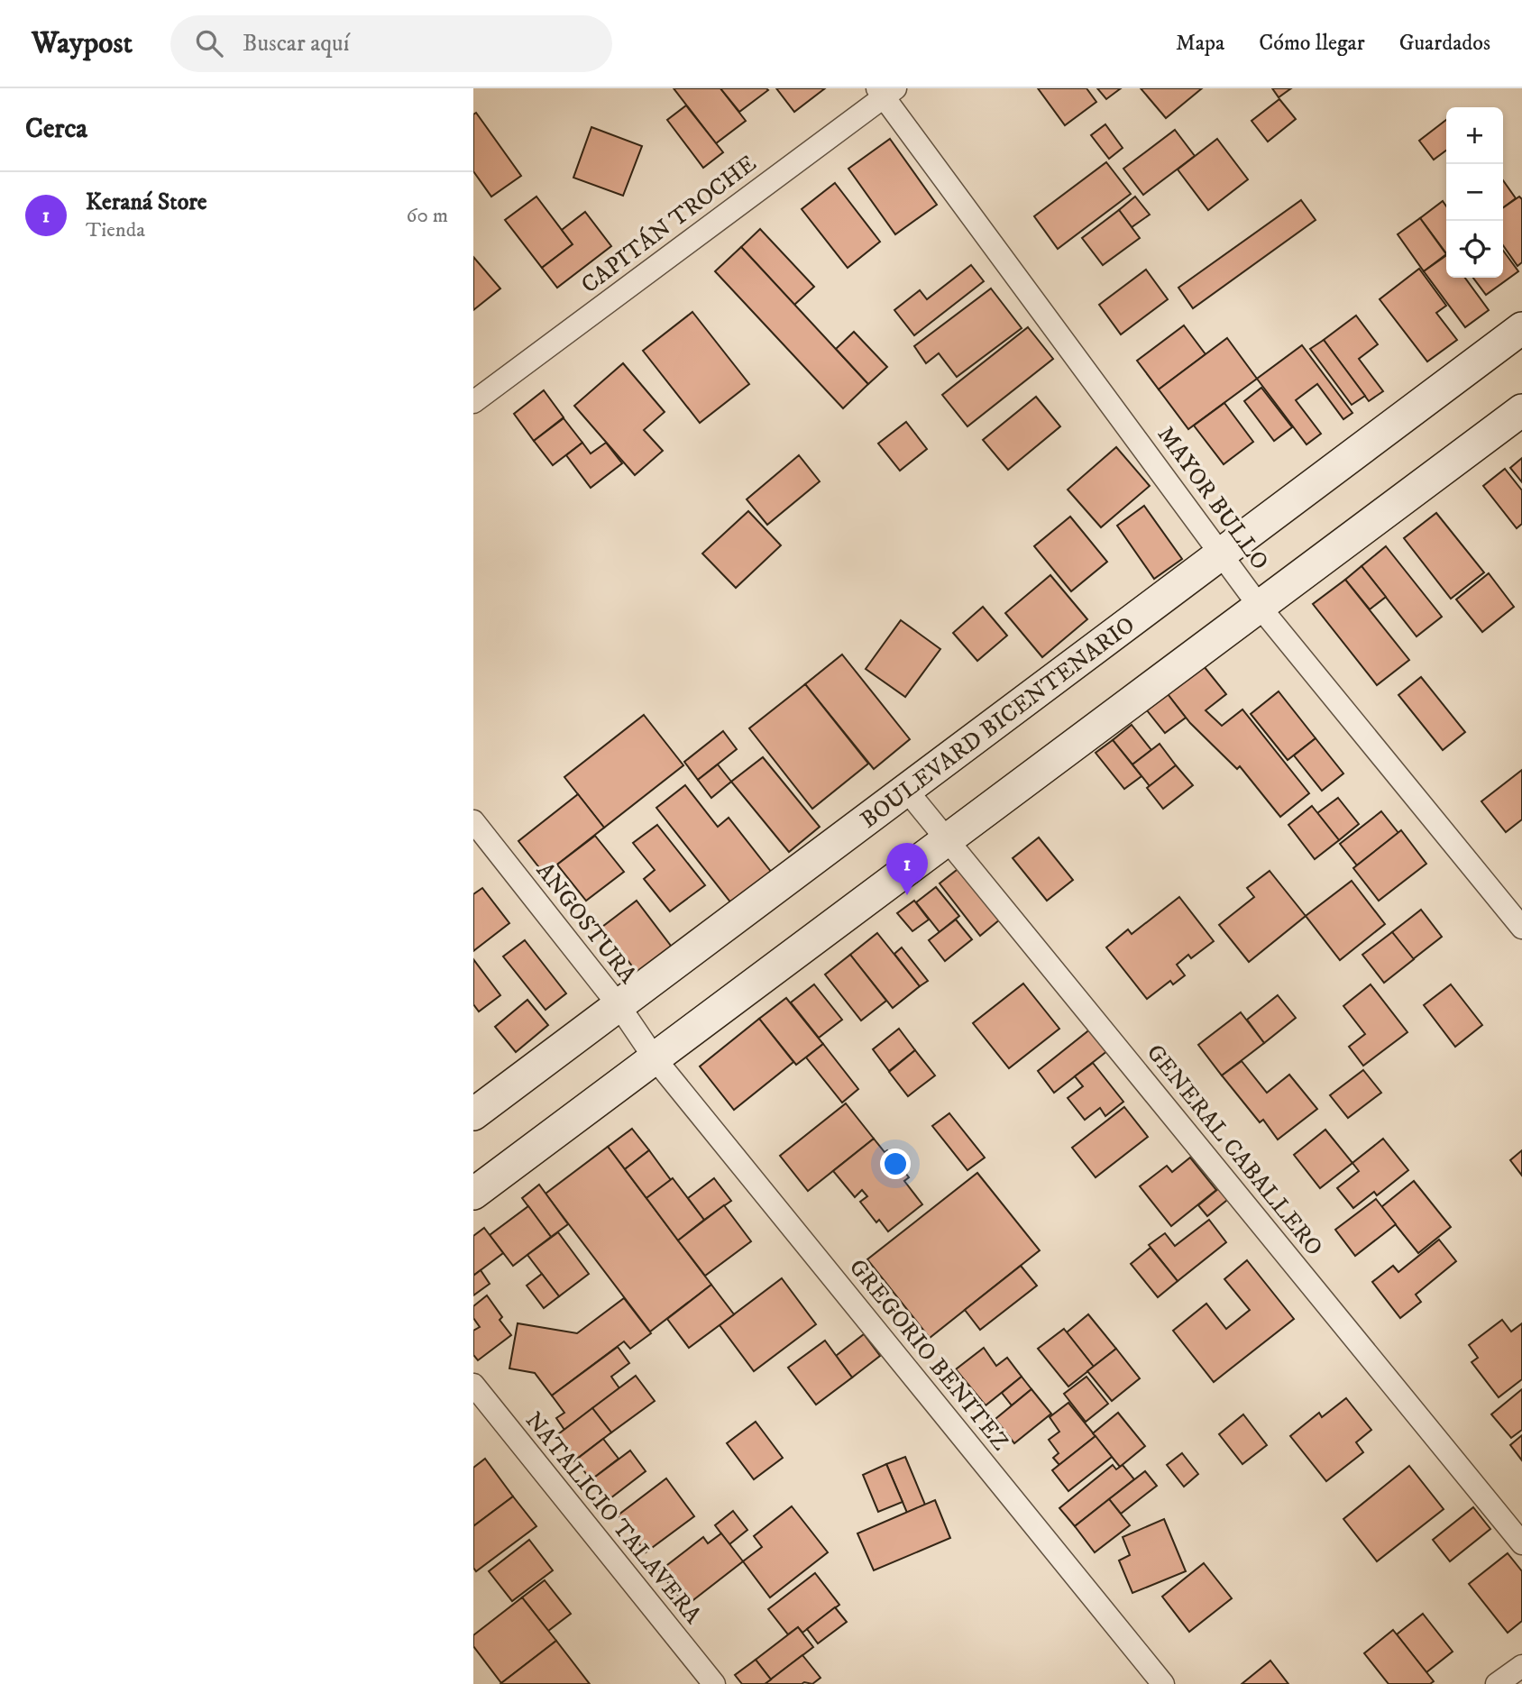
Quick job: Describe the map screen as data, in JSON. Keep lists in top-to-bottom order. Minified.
{"streets":{"main road":["BOULEVARD BICENTENARIO"],"street":["CAPITÁN TROCHE","MAYOR BULLO","ANGOSTURA","GENERAL CABALLERO","GREGORIO BENITEZ","NATALICIO TALAVERA"]},"crossings":[["CAPITÁN TROCHE","MAYOR BULLO"],["MAYOR BULLO","BOULEVARD BICENTENARIO"],["BOULEVARD BICENTENARIO","ANGOSTURA"],["BOULEVARD BICENTENARIO","GENERAL CABALLERO"],["ANGOSTURA","GREGORIO BENITEZ"]],"page":{"header":"Waypost","search":"Buscar aquí","nav":["Mapa","Cómo llegar","Guardados"],"heading":"Cerca","map_buttons":["+","−"],"list":[{"mark":"1","name":"Keraná Store","note":"Tienda","value":"60 m"}],"pins":"1"}}
